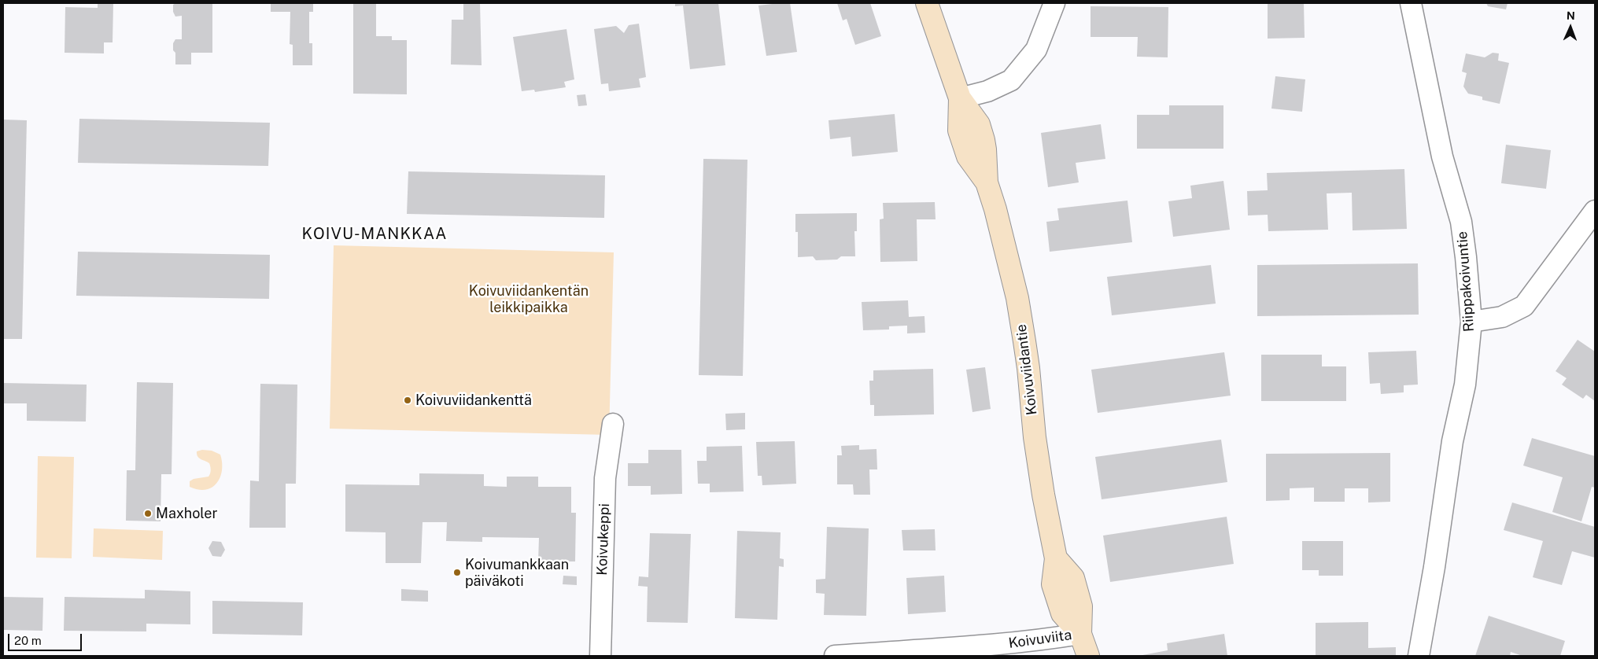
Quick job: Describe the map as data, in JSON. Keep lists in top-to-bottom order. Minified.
{"streets":{"street":["Riippakoivuntie","Koivuviidantie","Koivukeppi","Koivuviita"]},"crossings":[["Koivuviidantie","Koivuviita"]],"districts":["KOIVU-MANKKAA"],"parks":["Koivuviidankentän leikkipaikka"],"places":["Koivuviidankenttä","Maxholer","Koivumankkaan päiväkoti"],"scale_bar":"20 m","north":"top"}
